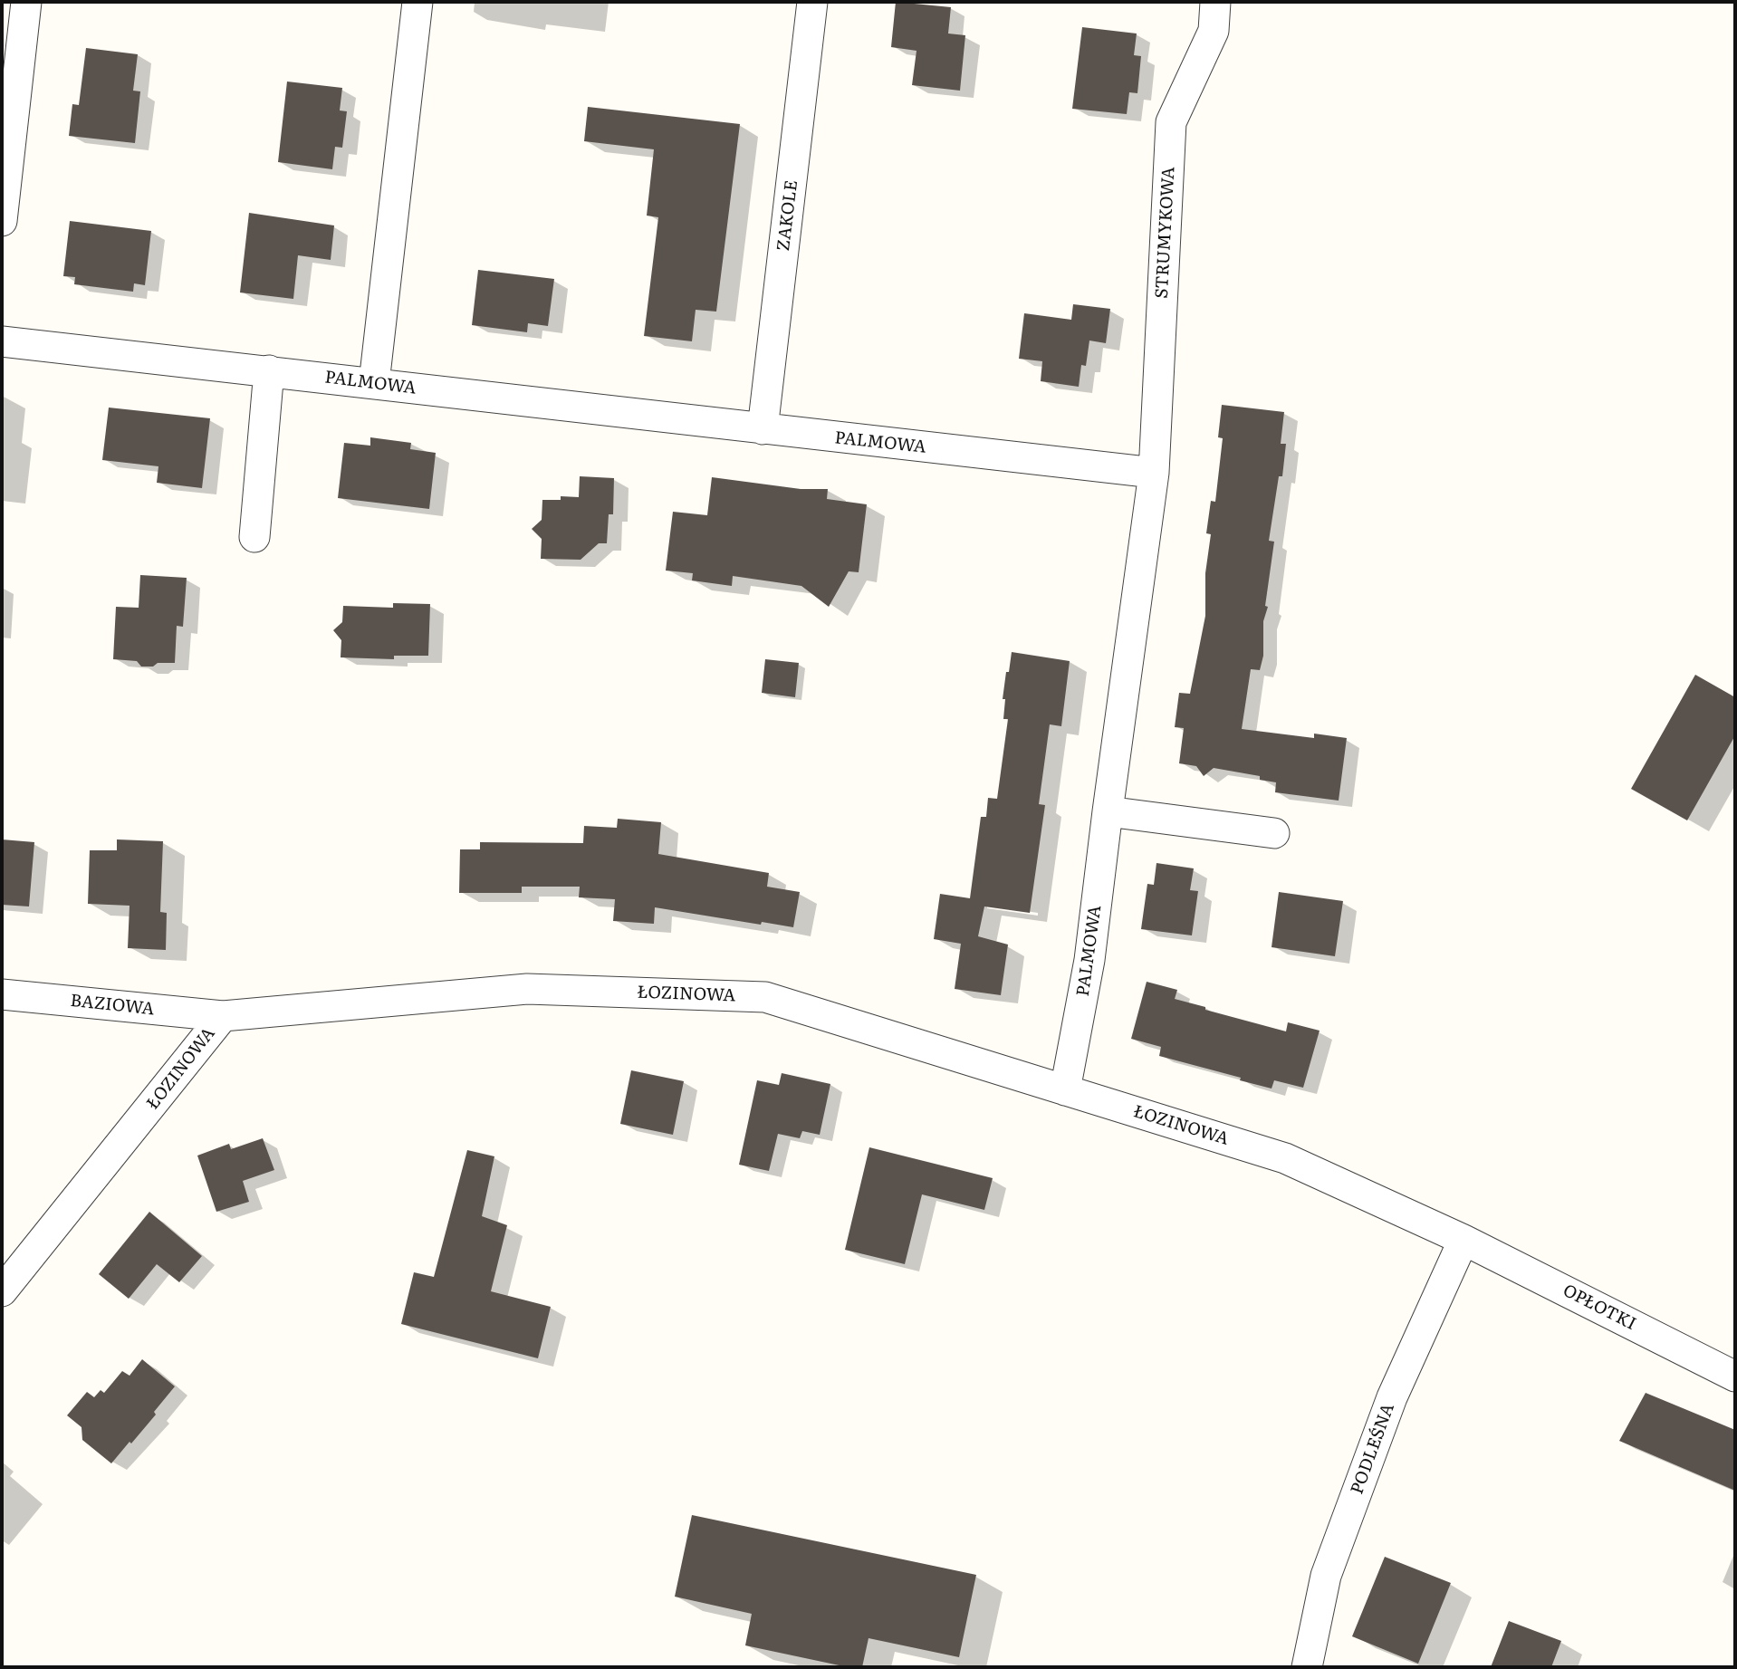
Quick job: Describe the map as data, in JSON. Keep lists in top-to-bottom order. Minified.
{"streets":{"street":["ZAKOLE","STRUMYKOWA","PALMOWA","ŁOZINOWA","BAZIOWA","OPŁOTKI","PODLEŚNA"]},"crossings":[["ZAKOLE","PALMOWA"],["STRUMYKOWA","PALMOWA"],["PALMOWA","ŁOZINOWA"],["ŁOZINOWA","BAZIOWA"],["ŁOZINOWA","OPŁOTKI"],["ŁOZINOWA","PODLEŚNA"],["OPŁOTKI","PODLEŚNA"]]}
